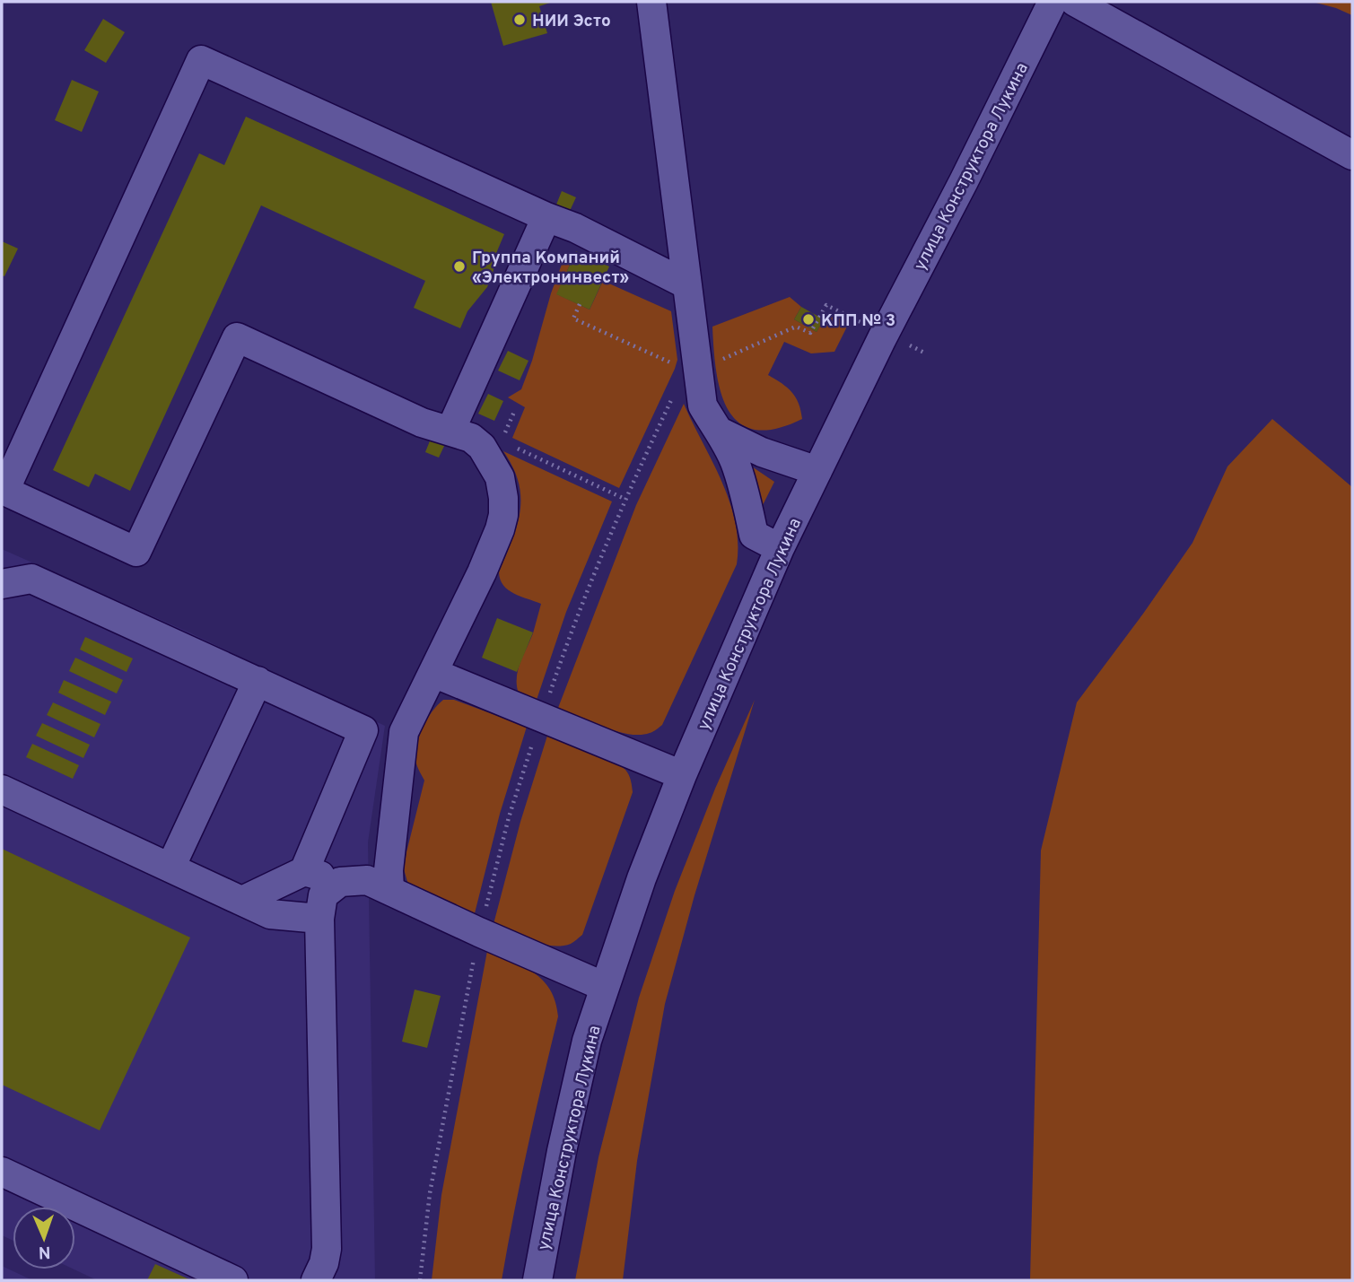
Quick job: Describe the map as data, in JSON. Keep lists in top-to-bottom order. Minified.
{"streets":{"street":["улица Конструктора Лукина"]},"places":["НИИ Эсто","Группа Компаний «Электронинвест»","КПП № 3"],"north":"bottom"}
